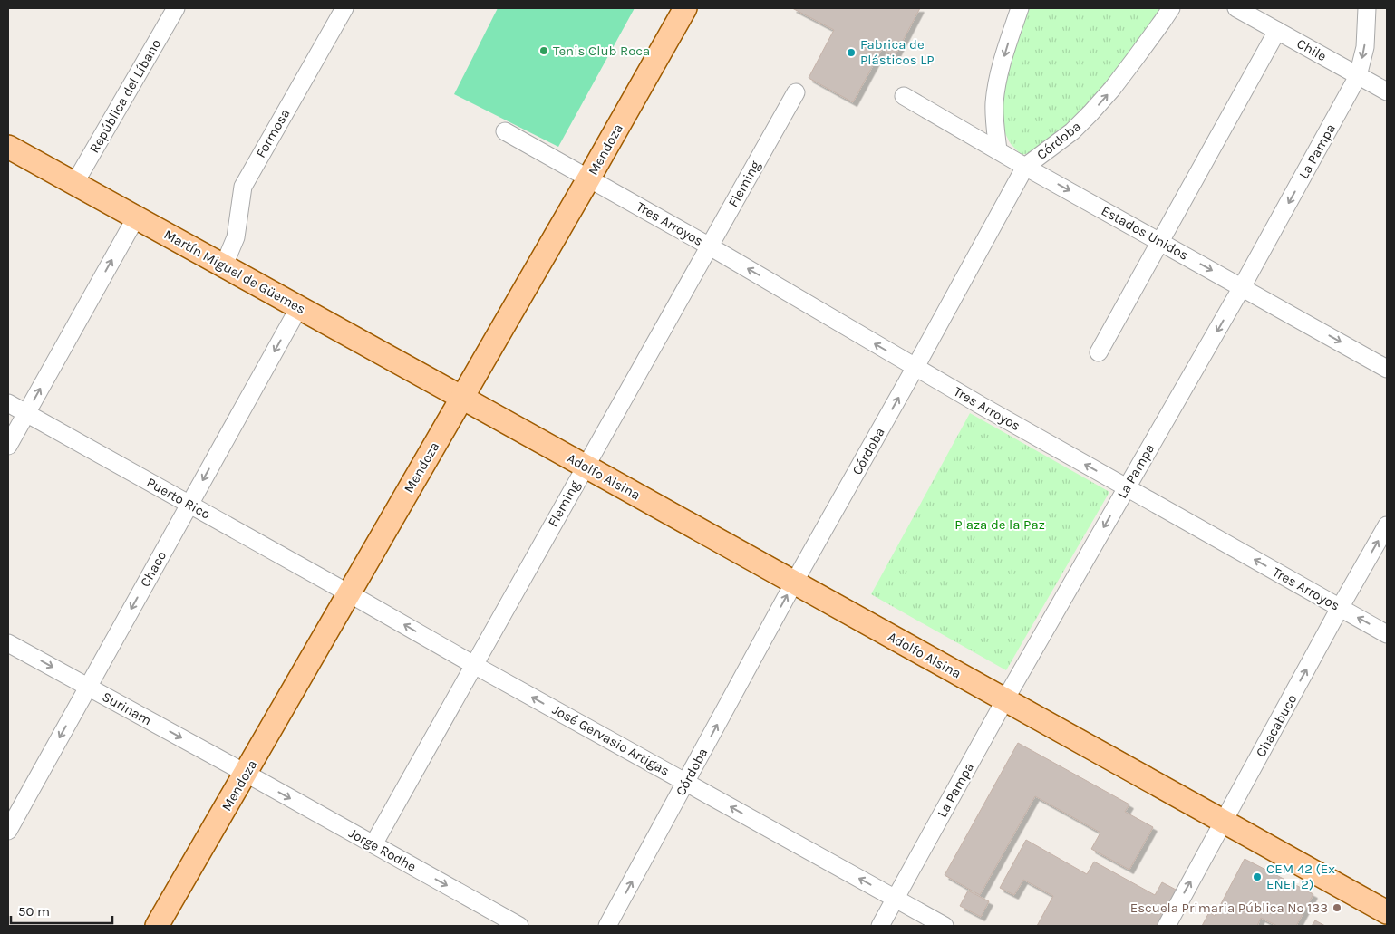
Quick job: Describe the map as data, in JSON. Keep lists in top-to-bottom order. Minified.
{"streets":{"main road":["Mendoza","Martín Miguel de Güemes","Adolfo Alsina"],"street":["Chile","República del Líbano","Formosa","Córdoba","La Pampa","Fleming","Tres Arroyos","Estados Unidos","Puerto Rico","Chaco","Surinam","Chacabuco","José Gervasio Artigas","Jorge Rodhe"]},"crossings":[["Chile","La Pampa"],["República del Líbano","Martín Miguel de Güemes"],["Formosa","Martín Miguel de Güemes"],["Córdoba","Tres Arroyos"],["Córdoba","Estados Unidos"],["Córdoba","Adolfo Alsina"],["Córdoba","José Gervasio Artigas"],["Mendoza","Tres Arroyos"],["Mendoza","Martín Miguel de Güemes"],["Mendoza","Adolfo Alsina"],["Mendoza","Puerto Rico"],["Mendoza","Surinam"],["Mendoza","José Gervasio Artigas"],["Mendoza","Jorge Rodhe"],["La Pampa","Tres Arroyos"],["La Pampa","Estados Unidos"],["La Pampa","Adolfo Alsina"],["La Pampa","José Gervasio Artigas"],["Fleming","Tres Arroyos"],["Fleming","Adolfo Alsina"],["Fleming","José Gervasio Artigas"],["Fleming","Jorge Rodhe"],["Tres Arroyos","Chacabuco"],["Martín Miguel de Güemes","Adolfo Alsina"],["Martín Miguel de Güemes","Chaco"],["Adolfo Alsina","Chacabuco"],["Puerto Rico","Chaco"],["Puerto Rico","José Gervasio Artigas"],["Chaco","Surinam"],["Surinam","Jorge Rodhe"]],"one_way":["Tres Arroyos","Estados Unidos","Chaco","Surinam","Chacabuco","José Gervasio Artigas","Jorge Rodhe"],"parks":["Plaza de la Paz"],"places":["Tenis Club Roca","Fabrica de Plásticos LP","CEM 42 (Ex ENET 2)","Escuela Primaria Pública Nº 133"],"scale_bar":"50 m"}
